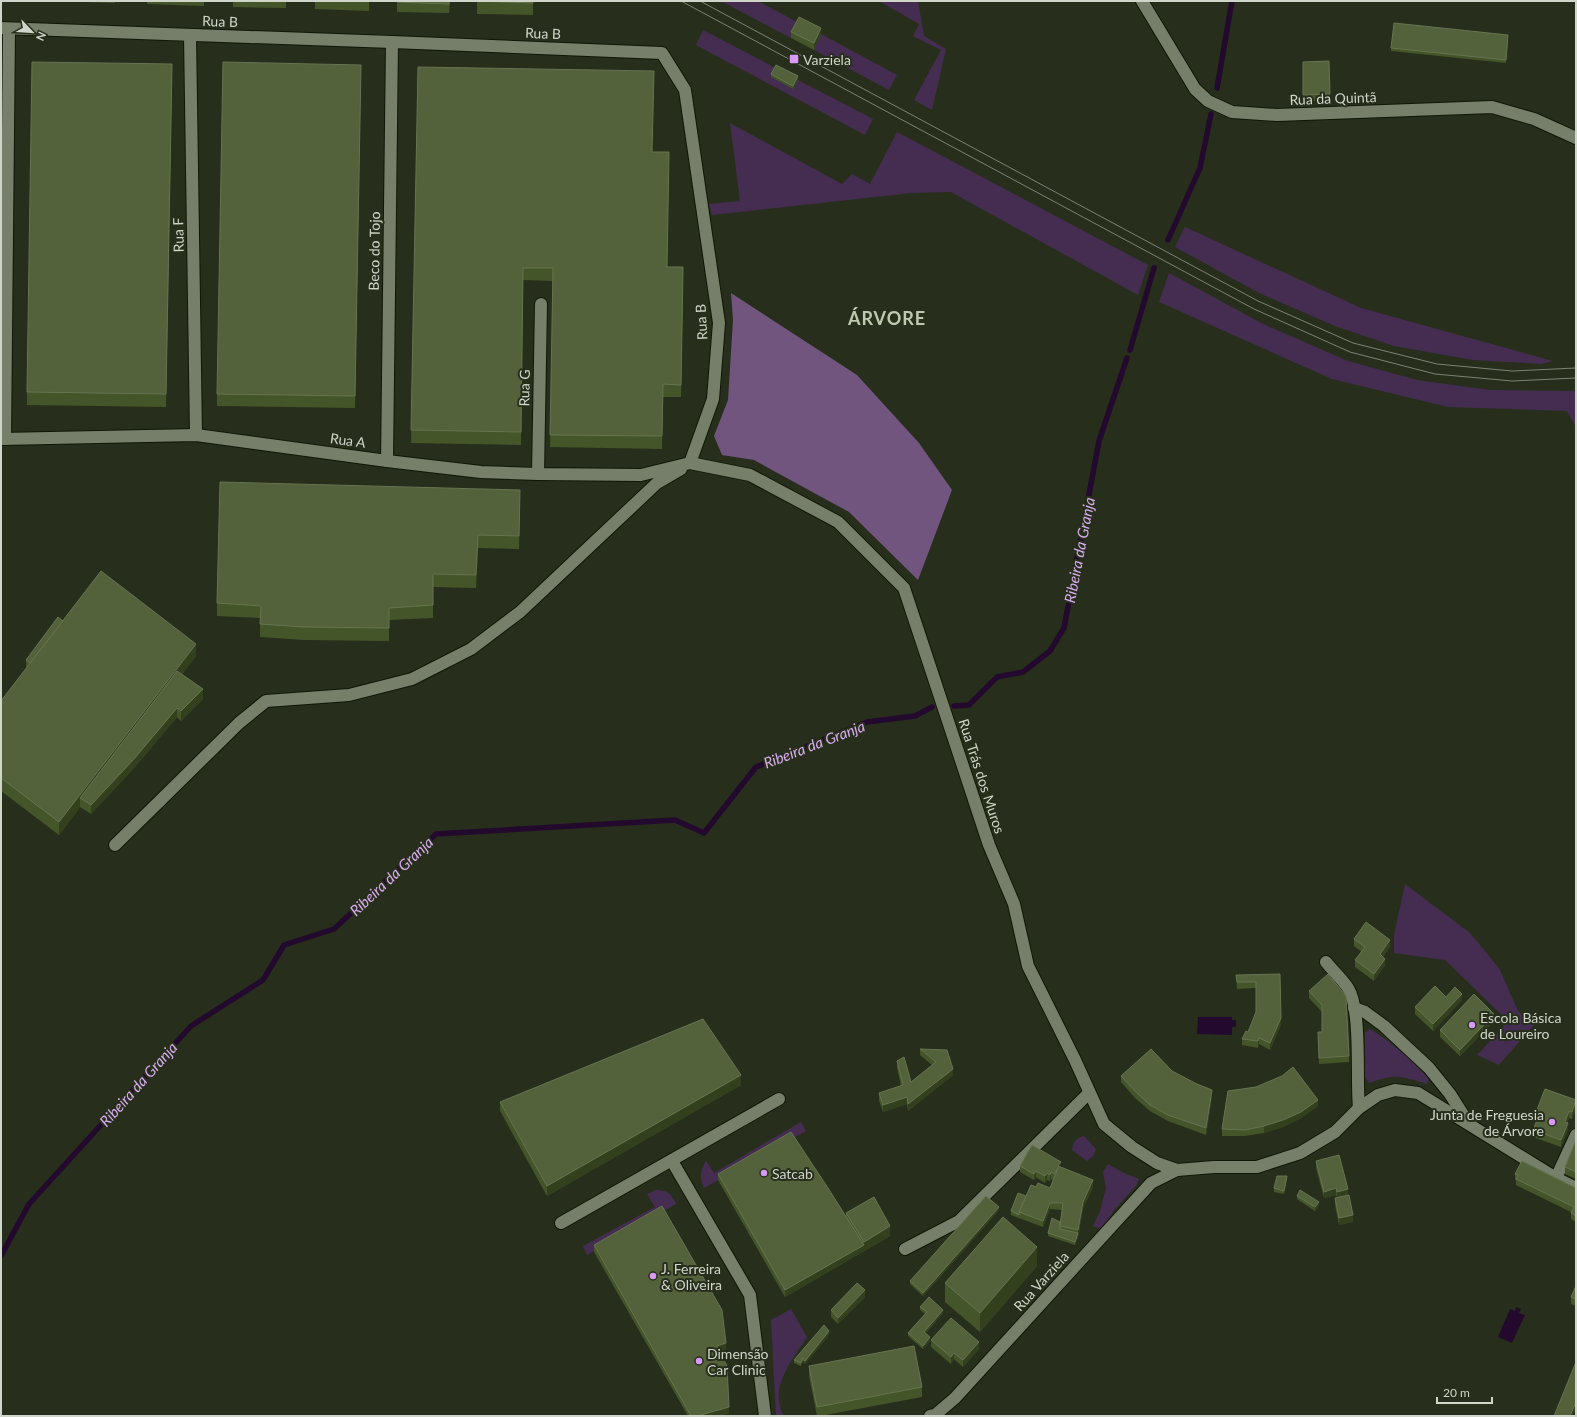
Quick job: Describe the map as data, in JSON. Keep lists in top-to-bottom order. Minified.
{"streets":{"street":["Rua B","Rua da Quintã","Rua F","Beco do Tojo","Rua G","Rua A","Rua Trás dos Muros","Rua Varziela"]},"crossings":[["Rua B","Rua F"],["Rua B","Beco do Tojo"],["Rua B","Rua A"],["Rua B","Rua Trás dos Muros"],["Rua F","Rua A"],["Beco do Tojo","Rua A"],["Rua G","Rua A"],["Rua A","Rua Trás dos Muros"],["Rua Trás dos Muros","Rua Varziela"]],"districts":["ÁRVORE"],"water":["Ribeira da Granja"],"places":{"transit":["Varziela"],"other":["Escola Básica de Loureiro","Junta de Freguesia de Árvore","Satcab","J. Ferreira & Oliveira","Dimensão Car Clinic"]},"scale_bar":"20 m","north":"bottom right"}
